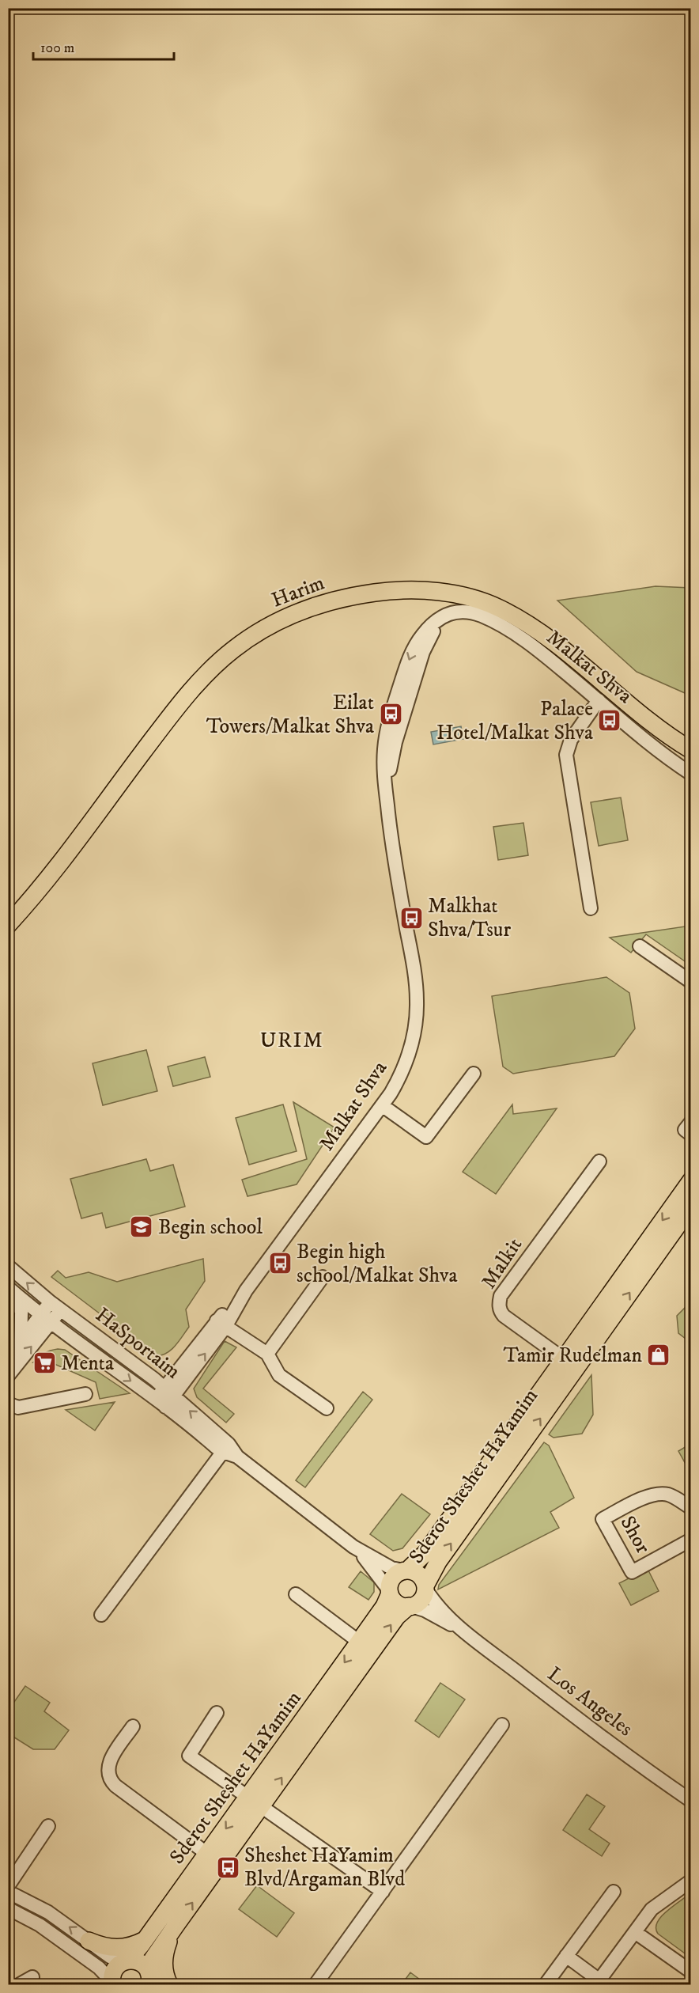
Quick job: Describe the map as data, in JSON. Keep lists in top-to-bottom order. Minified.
{"streets":{"main road":["Harim","Sderot Sheshet HaYamim"],"street":["Malkat Shva","Malkit","HaSportaim","Shor","Los Angeles"]},"crossings":[["Malkat Shva","HaSportaim"],["Malkit","Sderot Sheshet HaYamim"],["HaSportaim","Sderot Sheshet HaYamim"],["HaSportaim","Los Angeles"],["Sderot Sheshet HaYamim","Los Angeles"]],"districts":["URIM"],"places":{"bus stop":["Eilat Towers/Malkat Shva","Palace Hotel/Malkat Shva","Malkhat Shva/Tsur","Begin high school/Malkat Shva","Sheshet HaYamim Blvd/Argaman Blvd"],"school or university":["Begin school"],"shop":["Tamir Rudelman"],"supermarket":["Menta"]},"scale_bar":"100 m"}
